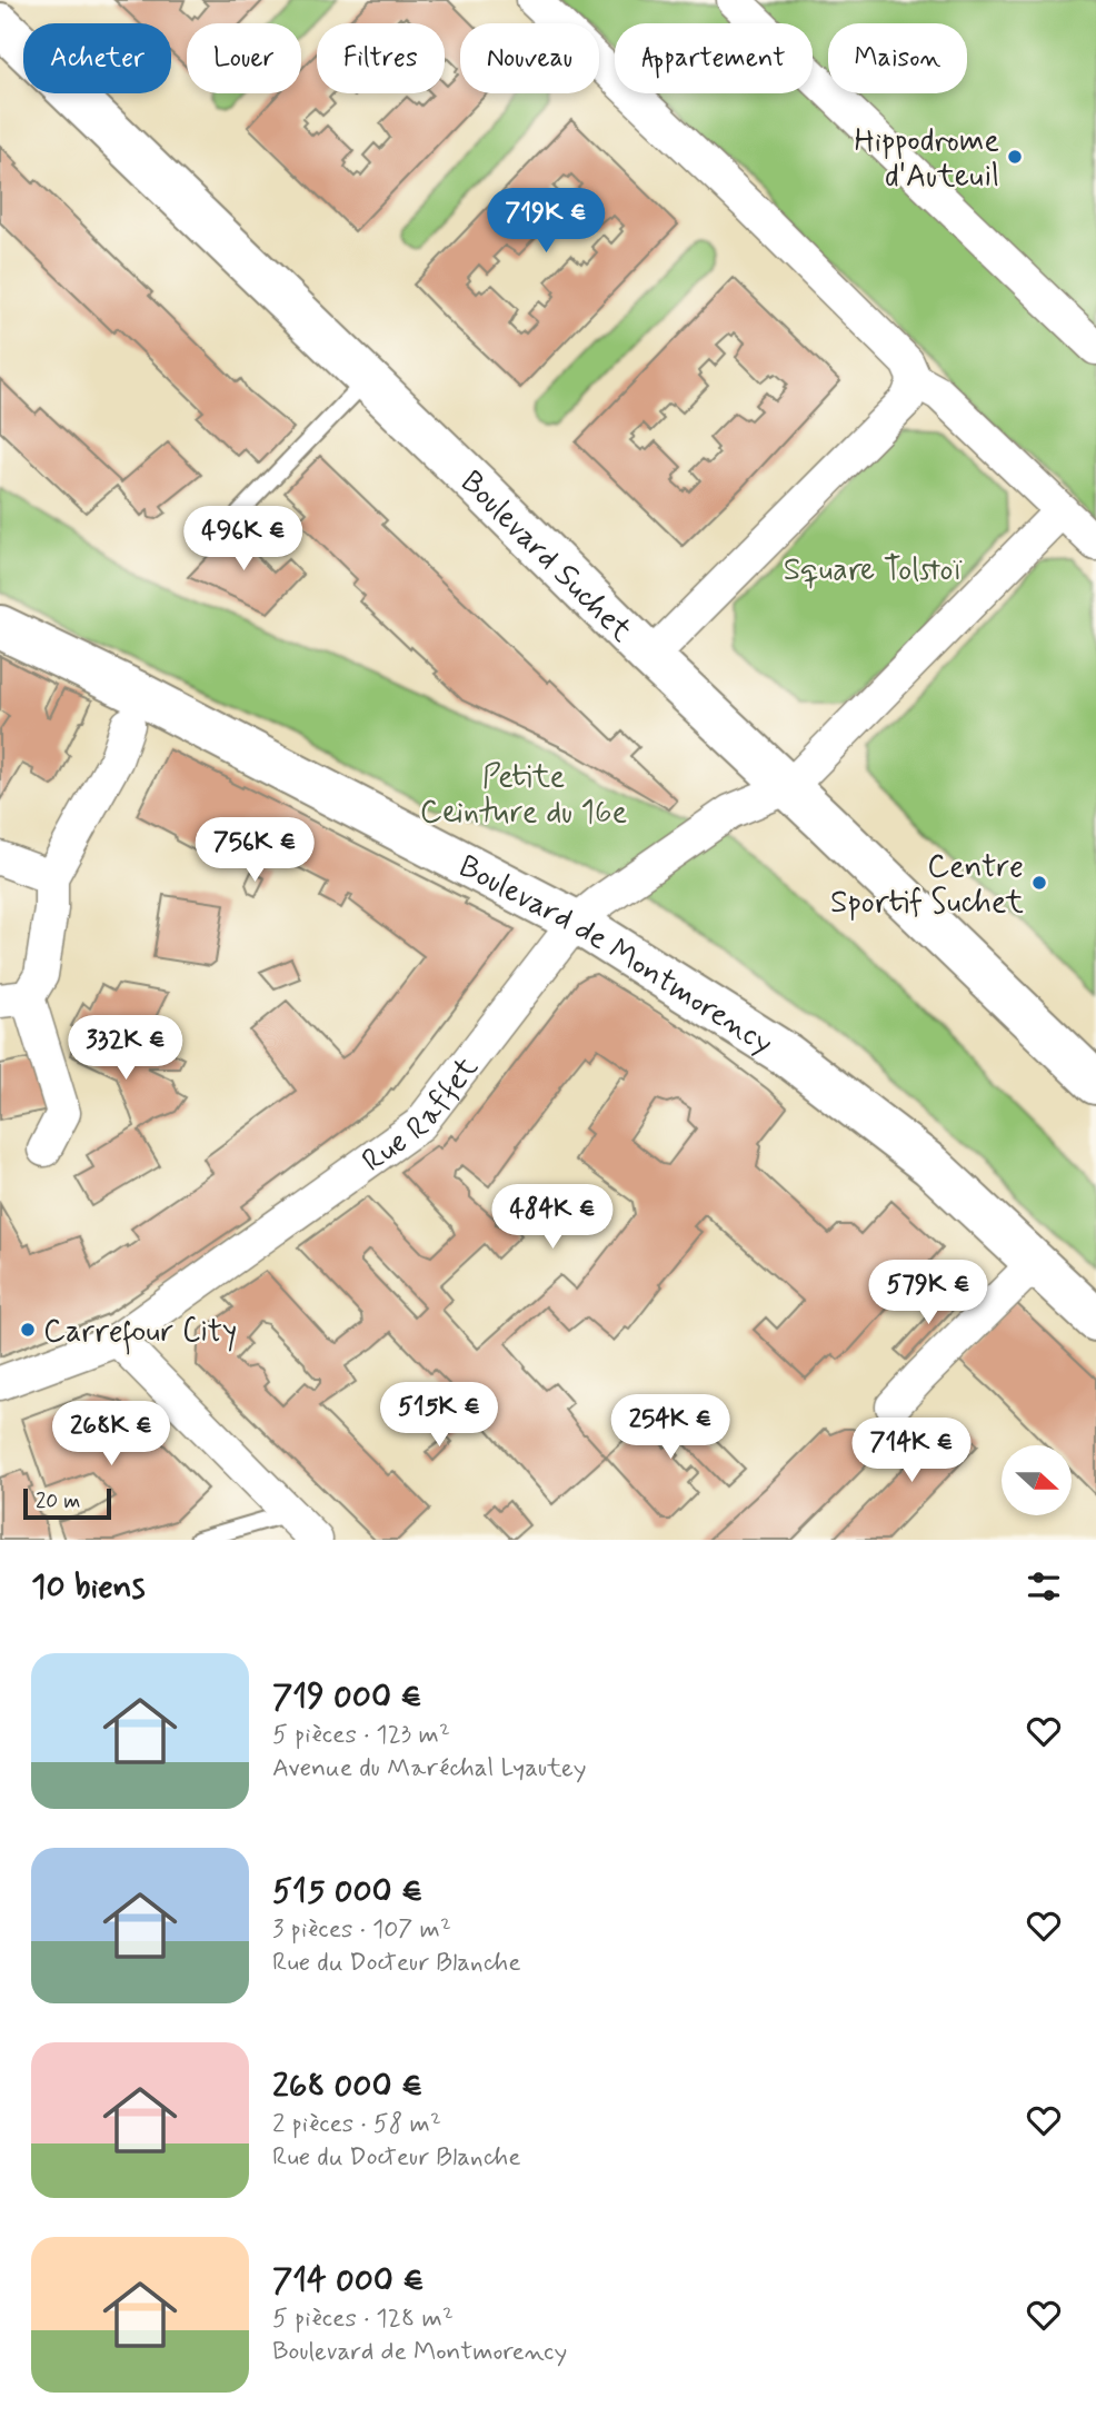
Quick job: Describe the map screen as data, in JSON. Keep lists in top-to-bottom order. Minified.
{"streets":{"main road":["Boulevard Suchet","Boulevard de Montmorency"],"street":["Rue Raffet"]},"crossings":[["Boulevard Suchet","Rue Raffet"],["Boulevard de Montmorency","Rue Raffet"]],"parks":["Square Tolstoï","Petite Ceinture du 16e"],"places":["Hippodrome d'Auteuil","Centre Sportif Suchet","Carrefour City"],"scale_bar":"20 m","north":"right","page":{"chip":["Acheter","Louer","Filtres","Nouveau","Appartement","Maison"],"price":["719K €","496K €","756K €","332K €","484K €","579K €","515K €","254K €","268K €","714K €"],"scale":"20 m","heading":"10 biens","list":[{"name":"719 000 €","note":"5 pièces · 123 m² · Avenue du Maréchal Lyautey"},{"name":"515 000 €","note":"3 pièces · 107 m² · Rue du Docteur Blanche"},{"name":"268 000 €","note":"2 pièces · 58 m² · Rue du Docteur Blanche"},{"name":"714 000 €","note":"5 pièces · 128 m² · Boulevard de Montmorency"}]}}
